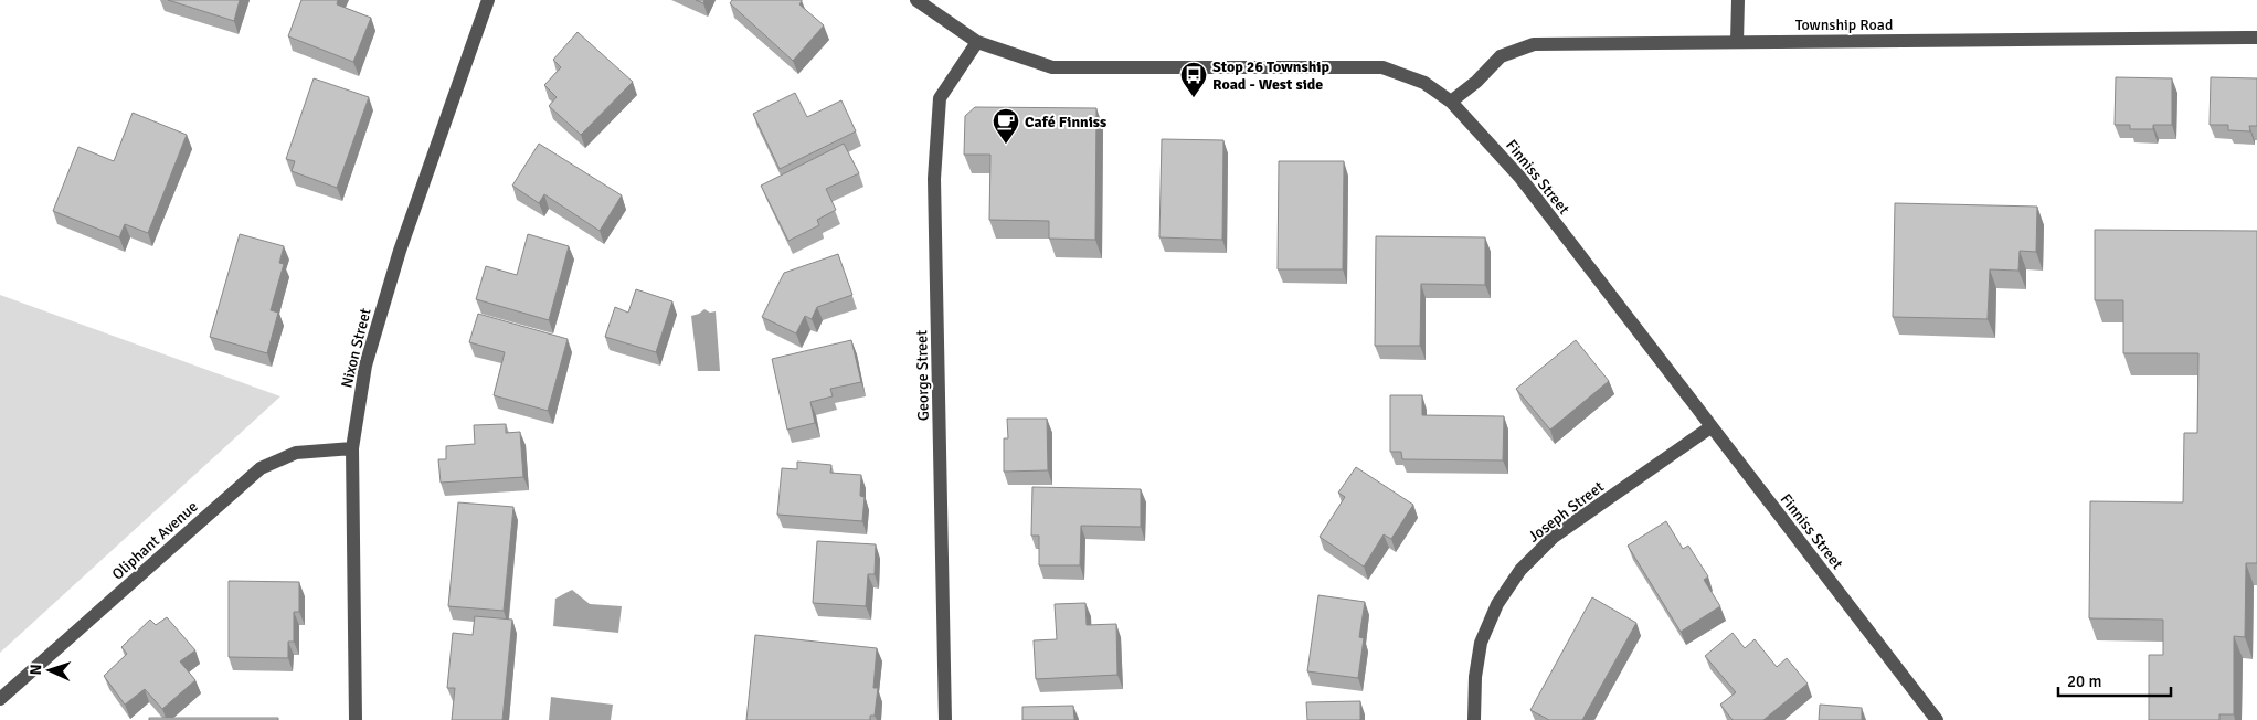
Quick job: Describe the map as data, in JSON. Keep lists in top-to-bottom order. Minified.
{"streets":{"street":["Township Road","Finniss Street","Nixon Street","George Street","Joseph Street","Oliphant Avenue"]},"crossings":[["Township Road","Finniss Street"],["Finniss Street","George Street"],["Finniss Street","Joseph Street"],["Nixon Street","Oliphant Avenue"]],"places":{"bus stop":["Stop 26 Township Road - West side"],"cafe":["Café Finniss"]},"scale_bar":"20 m","north":"left"}
